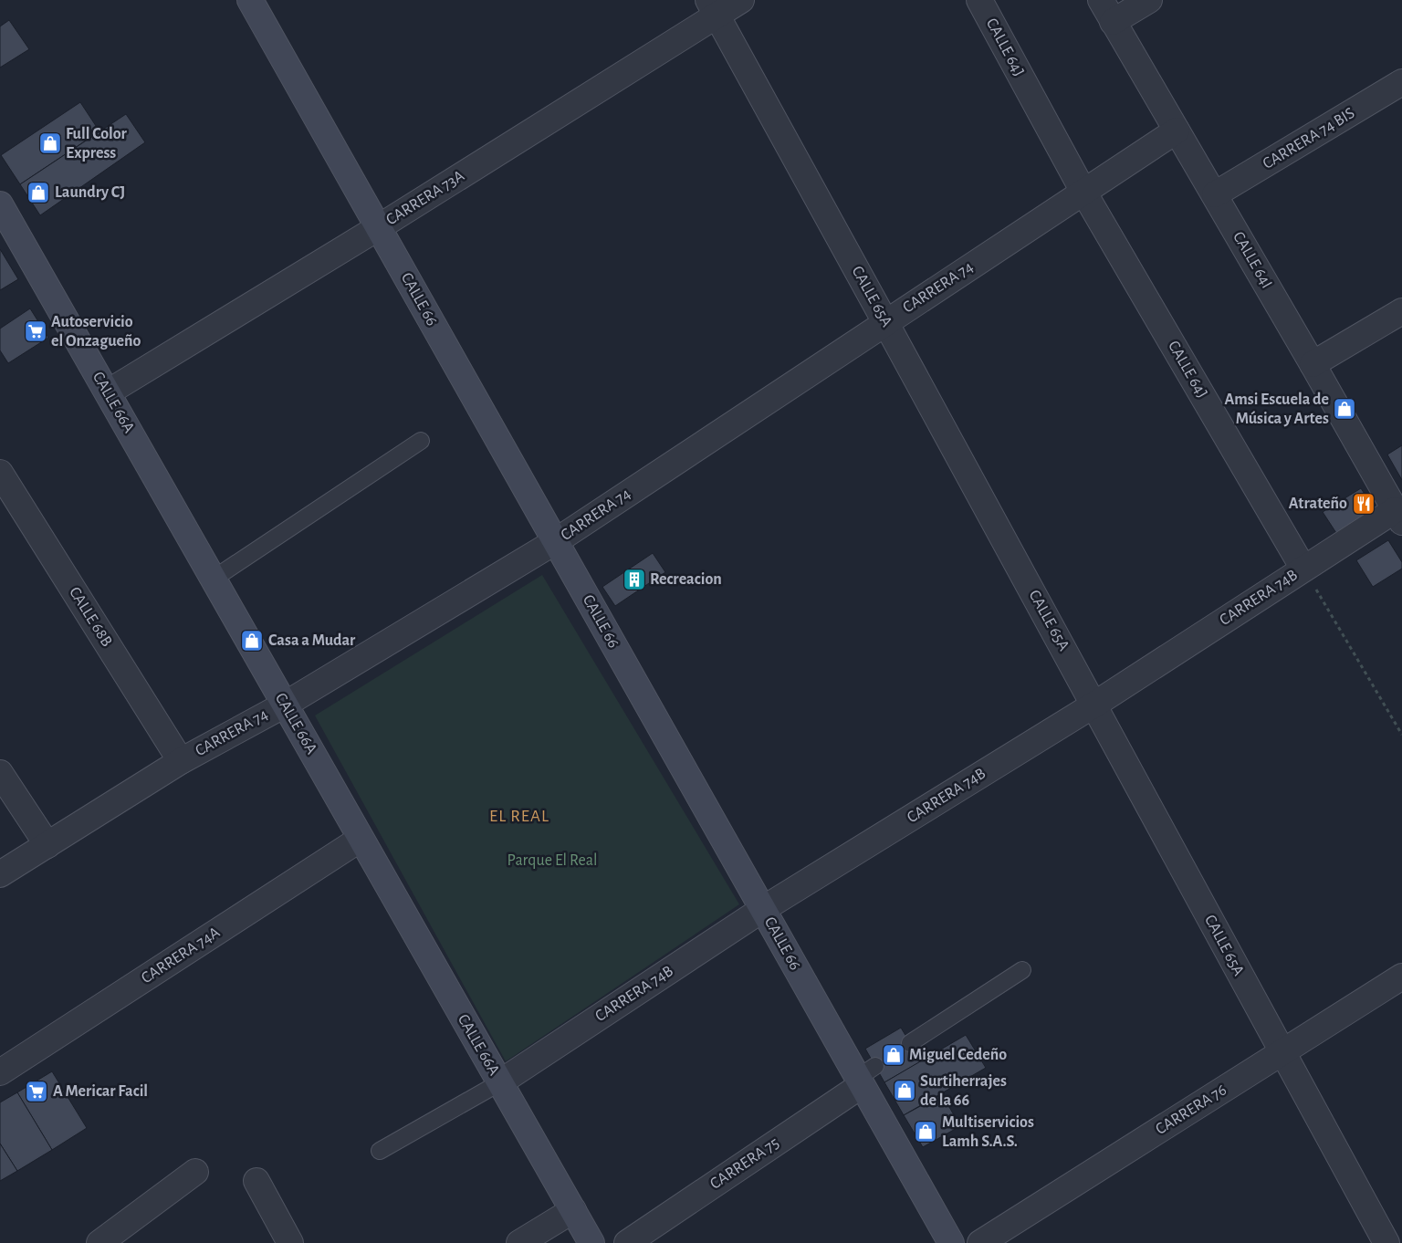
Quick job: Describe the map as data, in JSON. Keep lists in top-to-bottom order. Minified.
{"streets":{"street":["CALLE 64J","CARRERA 74 BIS","CARRERA 73A","CALLE 64I","CARRERA 74","CALLE 65A","CALLE 66","CALLE 66A","CARRERA 74B","CALLE 68B","CARRERA 74A","CARRERA 76","CARRERA 75"]},"crossings":[["CALLE 64J","CARRERA 74"],["CALLE 64J","CARRERA 74B"],["CARRERA 74 BIS","CALLE 64I"],["CARRERA 73A","CALLE 65A"],["CARRERA 73A","CALLE 66"],["CARRERA 73A","CALLE 66A"],["CALLE 64I","CARRERA 74"],["CALLE 64I","CARRERA 74B"],["CARRERA 74","CALLE 65A"],["CARRERA 74","CALLE 66"],["CARRERA 74","CALLE 66A"],["CARRERA 74","CALLE 68B"],["CALLE 65A","CARRERA 74B"],["CALLE 65A","CARRERA 76"],["CALLE 66","CARRERA 74B"],["CALLE 66","CARRERA 75"],["CALLE 66A","CARRERA 74B"],["CALLE 66A","CARRERA 74A"]],"districts":["EL REAL"],"parks":["Parque El Real"],"places":{"shop":["Full Color Express","Laundry CJ","Amsi Escuela de Música y Artes","Casa a Mudar","Miguel Cedeño","Surtiherrajes de la 66","Multiservicios Lamh S.A.S."],"supermarket":["Autoservicio el Onzagueño","A Mericar Facil"],"restaurant":["Atrateño"],"building":["Recreacion"]}}
